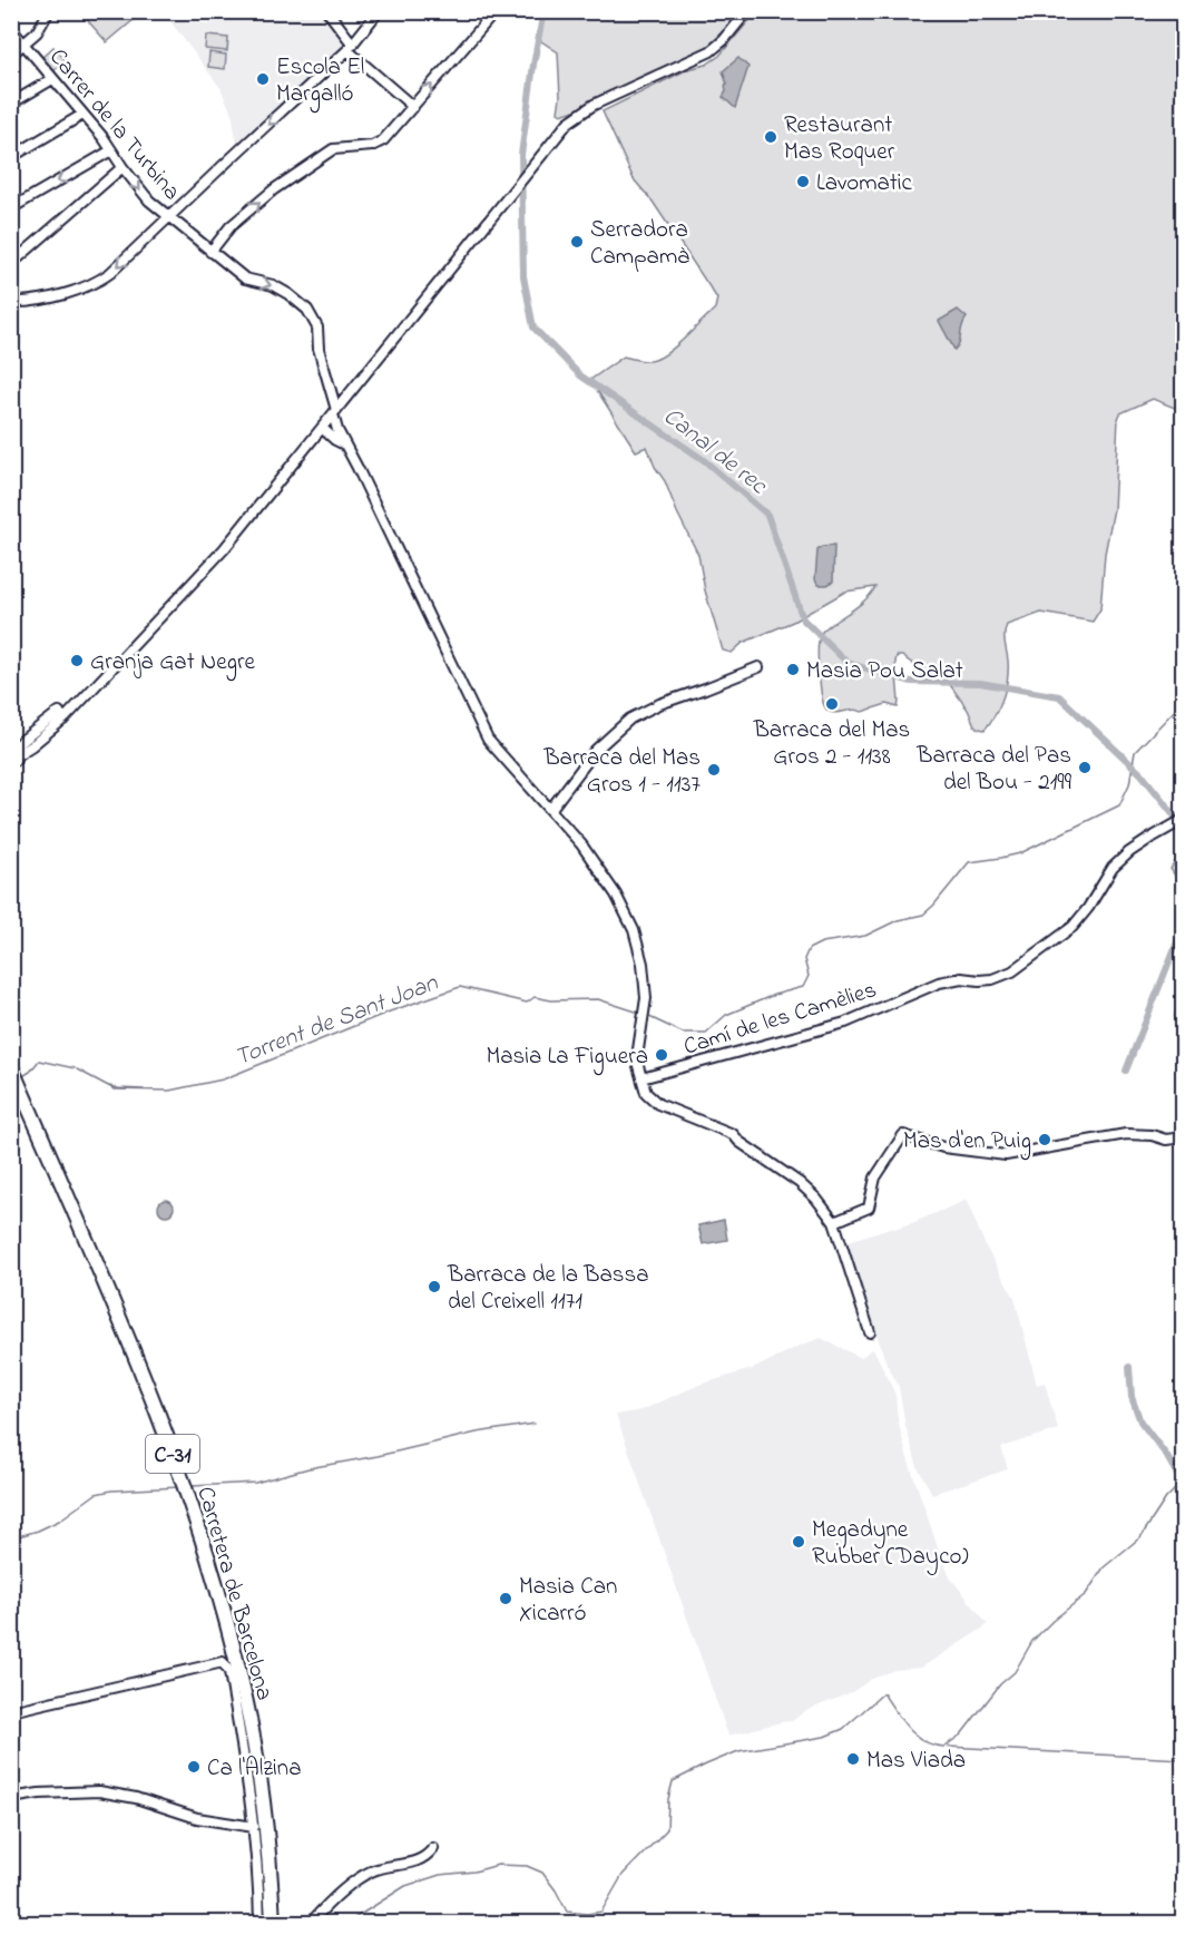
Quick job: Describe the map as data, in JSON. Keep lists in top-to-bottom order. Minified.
{"streets":{"highway":["C-31","Carretera de Barcelona"],"street":["Carrer de la Turbina","Camí de les Camèlies"]},"crossings":[["Carrer de la Turbina","Camí de les Camèlies"]],"water":["Canal de rec","Torrent de Sant Joan"],"places":["Escola El Margalló","Restaurant Mas Roquer","Lavomatic","Serradora Campamà","Granja Gat Negre","Masia Pou Salat","Barraca del Mas Gros 2 - 1138","Barraca del Pas del Bou - 2199","Barraca del Mas Gros 1 - 1137","Masia La Figuera","Mas d'en Puig","Barraca de la Bassa del Creixell 1171","Megadyne Rubber (Dayco)","Masia Can Xicarró","Mas Viada","Ca l'Alzina"]}
